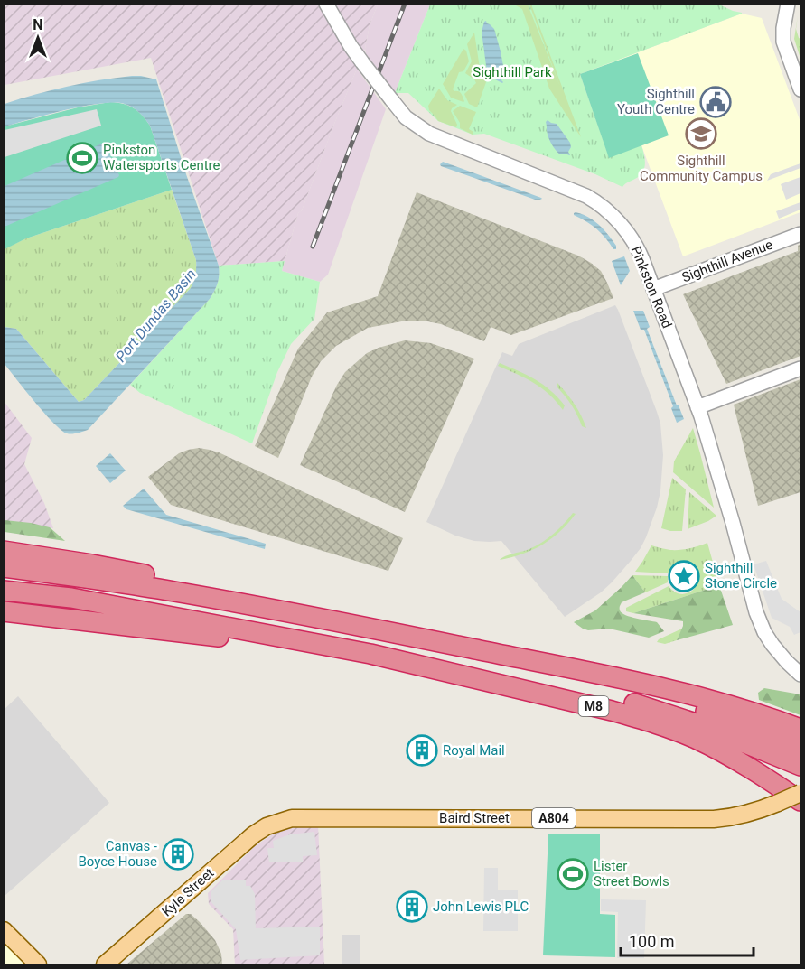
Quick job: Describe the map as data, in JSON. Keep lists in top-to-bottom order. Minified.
{"streets":{"highway":["M8"],"main road":["Baird Street","A804","Kyle Street"],"street":["Sighthill Avenue","Pinkston Road"]},"crossings":[["Sighthill Avenue","Pinkston Road"],["Baird Street","Kyle Street"]],"water":["Port Dundas Basin"],"parks":["Sighthill Park"],"places":{"public building":["Sighthill Youth Centre"],"school or university":["Sighthill Community Campus"],"sports":["Pinkston Watersports Centre","Lister Street Bowls"],"place":["Sighthill Stone Circle"],"building":["Royal Mail","Canvas - Boyce House","John Lewis PLC"]},"scale_bar":"100 m","north":"top"}
